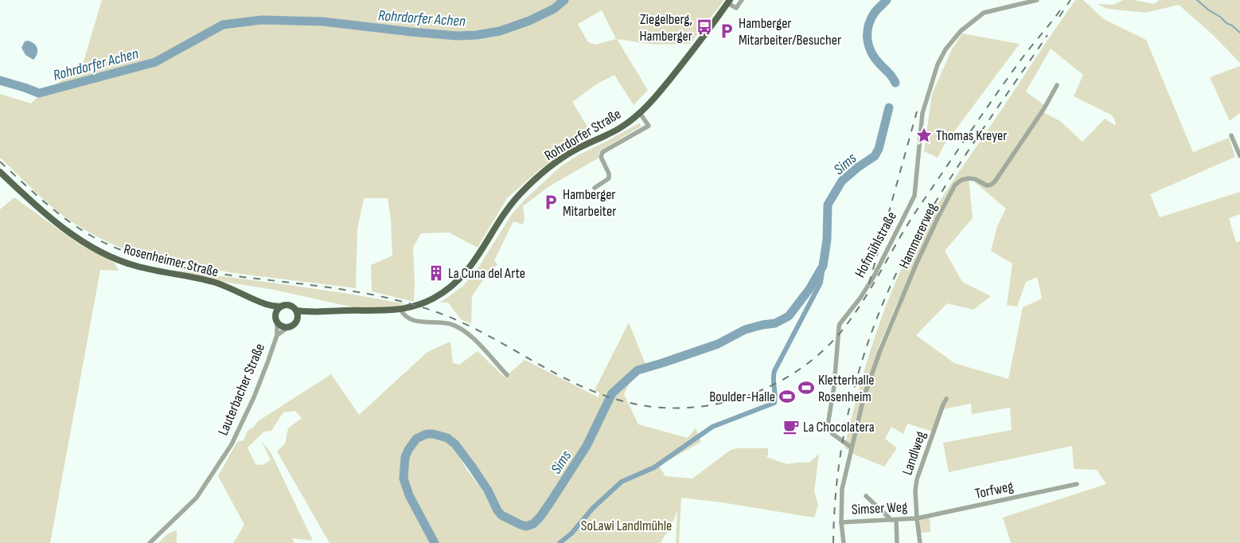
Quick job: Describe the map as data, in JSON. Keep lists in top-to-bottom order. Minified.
{"streets":{"main road":["Rohrdorfer Straße","Rosenheimer Straße"],"street":["Hammererweg","Hofmühlstraße","Lauterbacher Straße","Landlweg","Torfweg","Simser Weg"]},"crossings":[["Rohrdorfer Straße","Rosenheimer Straße"],["Rohrdorfer Straße","Lauterbacher Straße"],["Hammererweg","Hofmühlstraße"],["Rosenheimer Straße","Lauterbacher Straße"],["Landlweg","Torfweg"],["Landlweg","Simser Weg"],["Torfweg","Simser Weg"]],"water":["Rohrdorfer Achen","Sims"],"parks":["SoLawi Landlmühle"],"places":{"bus stop":["Ziegelberg, Hamberger"],"parking":["Hamberger Mitarbeiter/Besucher","Hamberger Mitarbeiter"],"place":["Thomas Kreyer"],"building":["La Cuna del Arte"],"sports":["Kletterhalle Rosenheim","Boulder-Halle"],"cafe":["La Chocolatera"]}}
